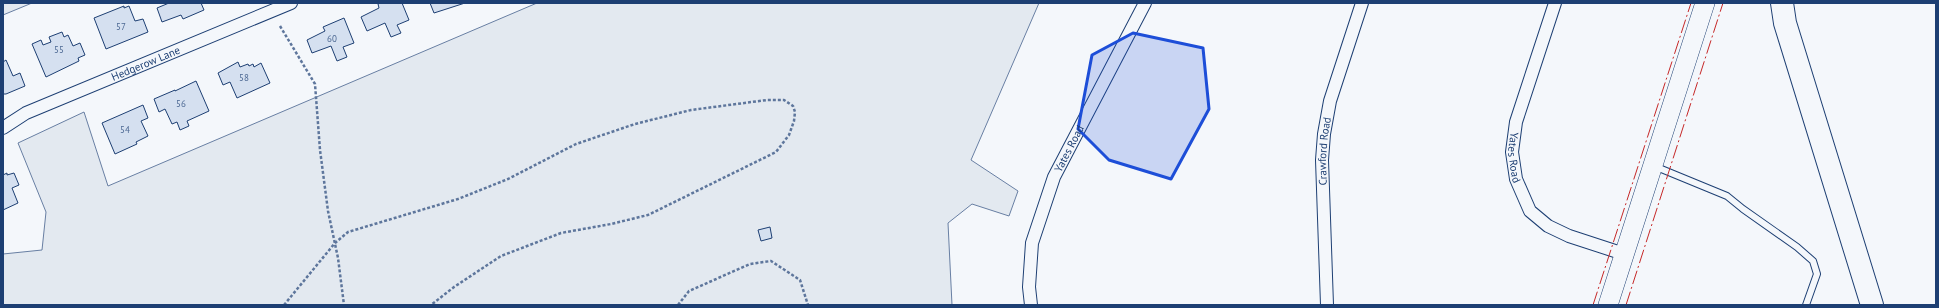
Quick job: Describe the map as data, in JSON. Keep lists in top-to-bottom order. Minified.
{"streets":{"street":["Hedgerow Lane","Yates Road","Crawford Road"]},"house_numbers":["57","60","55","58","56","54"]}
